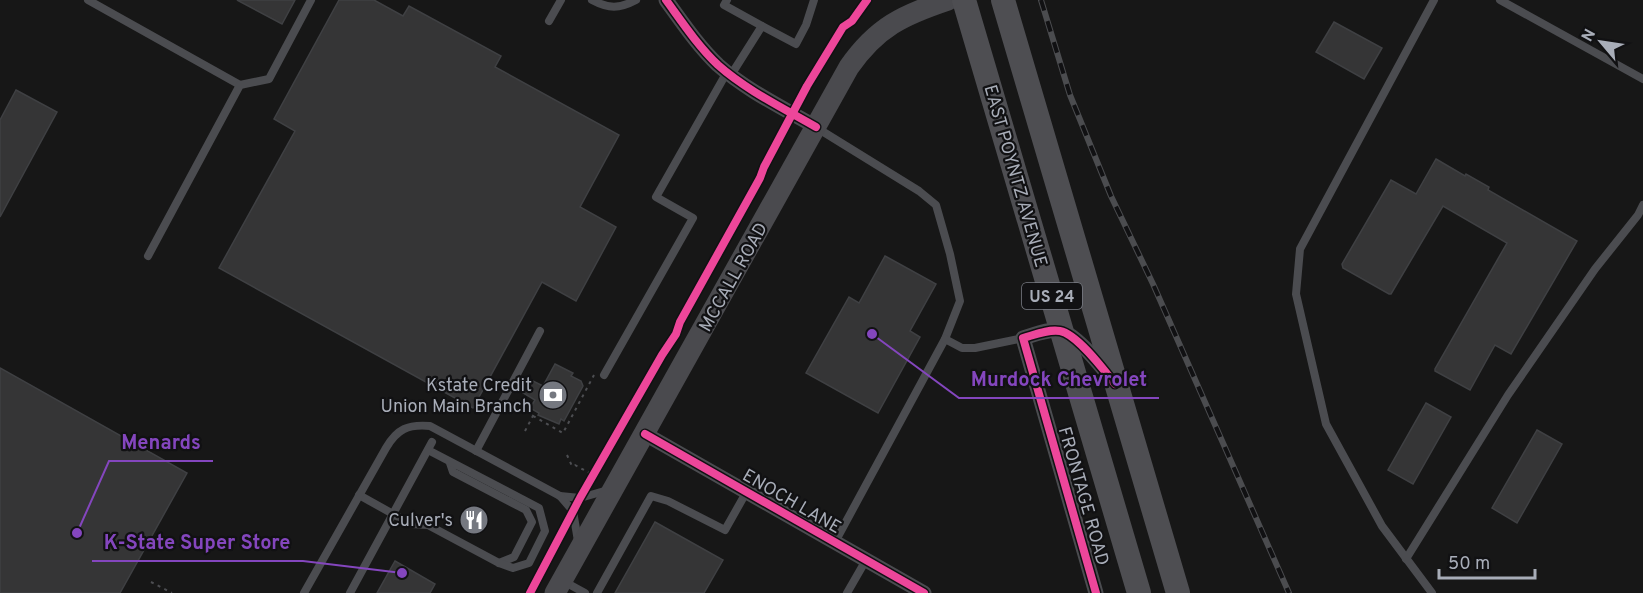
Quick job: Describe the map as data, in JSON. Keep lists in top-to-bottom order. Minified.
{"streets":{"highway":["EAST POYNTZ AVENUE","US 24"],"main road":["MCCALL ROAD"],"street":["FRONTAGE ROAD","ENOCH LANE"]},"crossings":[["MCCALL ROAD","ENOCH LANE"]],"places":{"other":["Murdock Chevrolet","Menards","K-State Super Store"],"bank":["Kstate Credit Union Main Branch"],"restaurant":["Culver's"]},"scale_bar":"50 m","north":"top left"}
